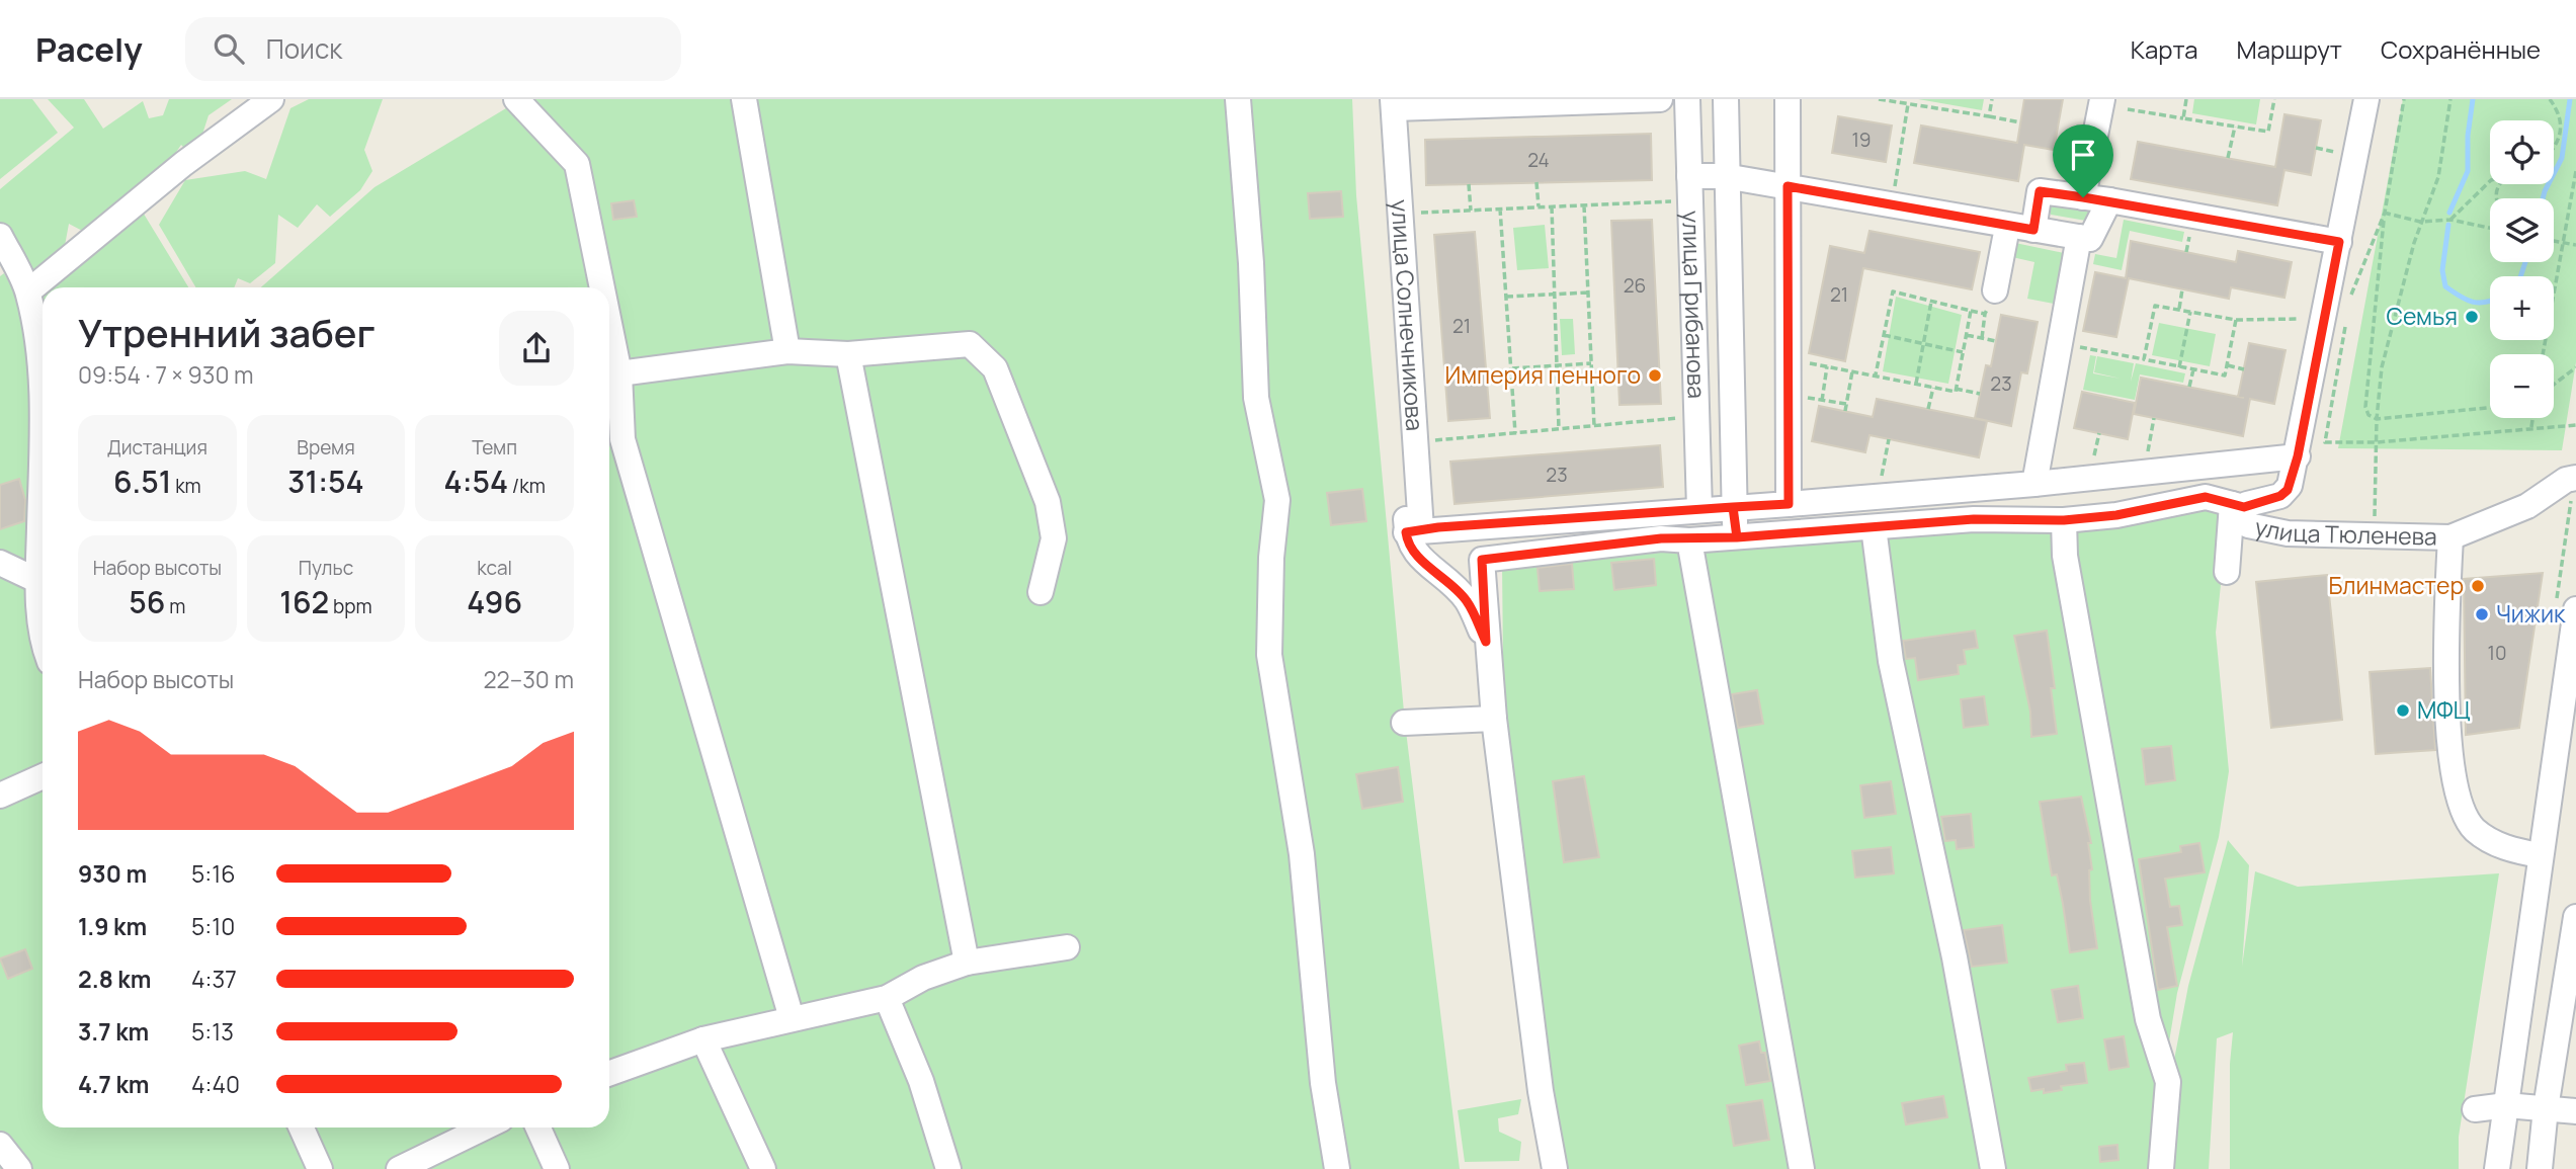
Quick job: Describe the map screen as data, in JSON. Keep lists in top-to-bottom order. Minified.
{"streets":{"street":["улица Грибанова","улица Солнечникова","улица Тюленева"]},"places":["Семья","Империя пенного","Блинмастер","Чижик","МФЦ"],"house_numbers":["19","24","26","21","21","23","23","10"],"page":{"header":"Pacely","search":"Поиск","nav":["Карта","Маршрут","Сохранённые"],"map_buttons":["+","−"],"heading":["Утренний забег","09:54 · 7 × 930 m"],"stats":[["Дистанция","6.51 km"],["Время","31:54"],["Темп","4:54 /km"],["Набор высоты","56 m"],["Пульс","162 bpm"],["kcal","496"]],"chart":["Набор высоты","22–30 m"],"list":[{"name":"930 m","note":"5:16"},{"name":"1.9 km","note":"5:10"},{"name":"2.8 km","note":"4:37"},{"name":"3.7 km","note":"5:13"},{"name":"4.7 km","note":"4:40"}]}}
